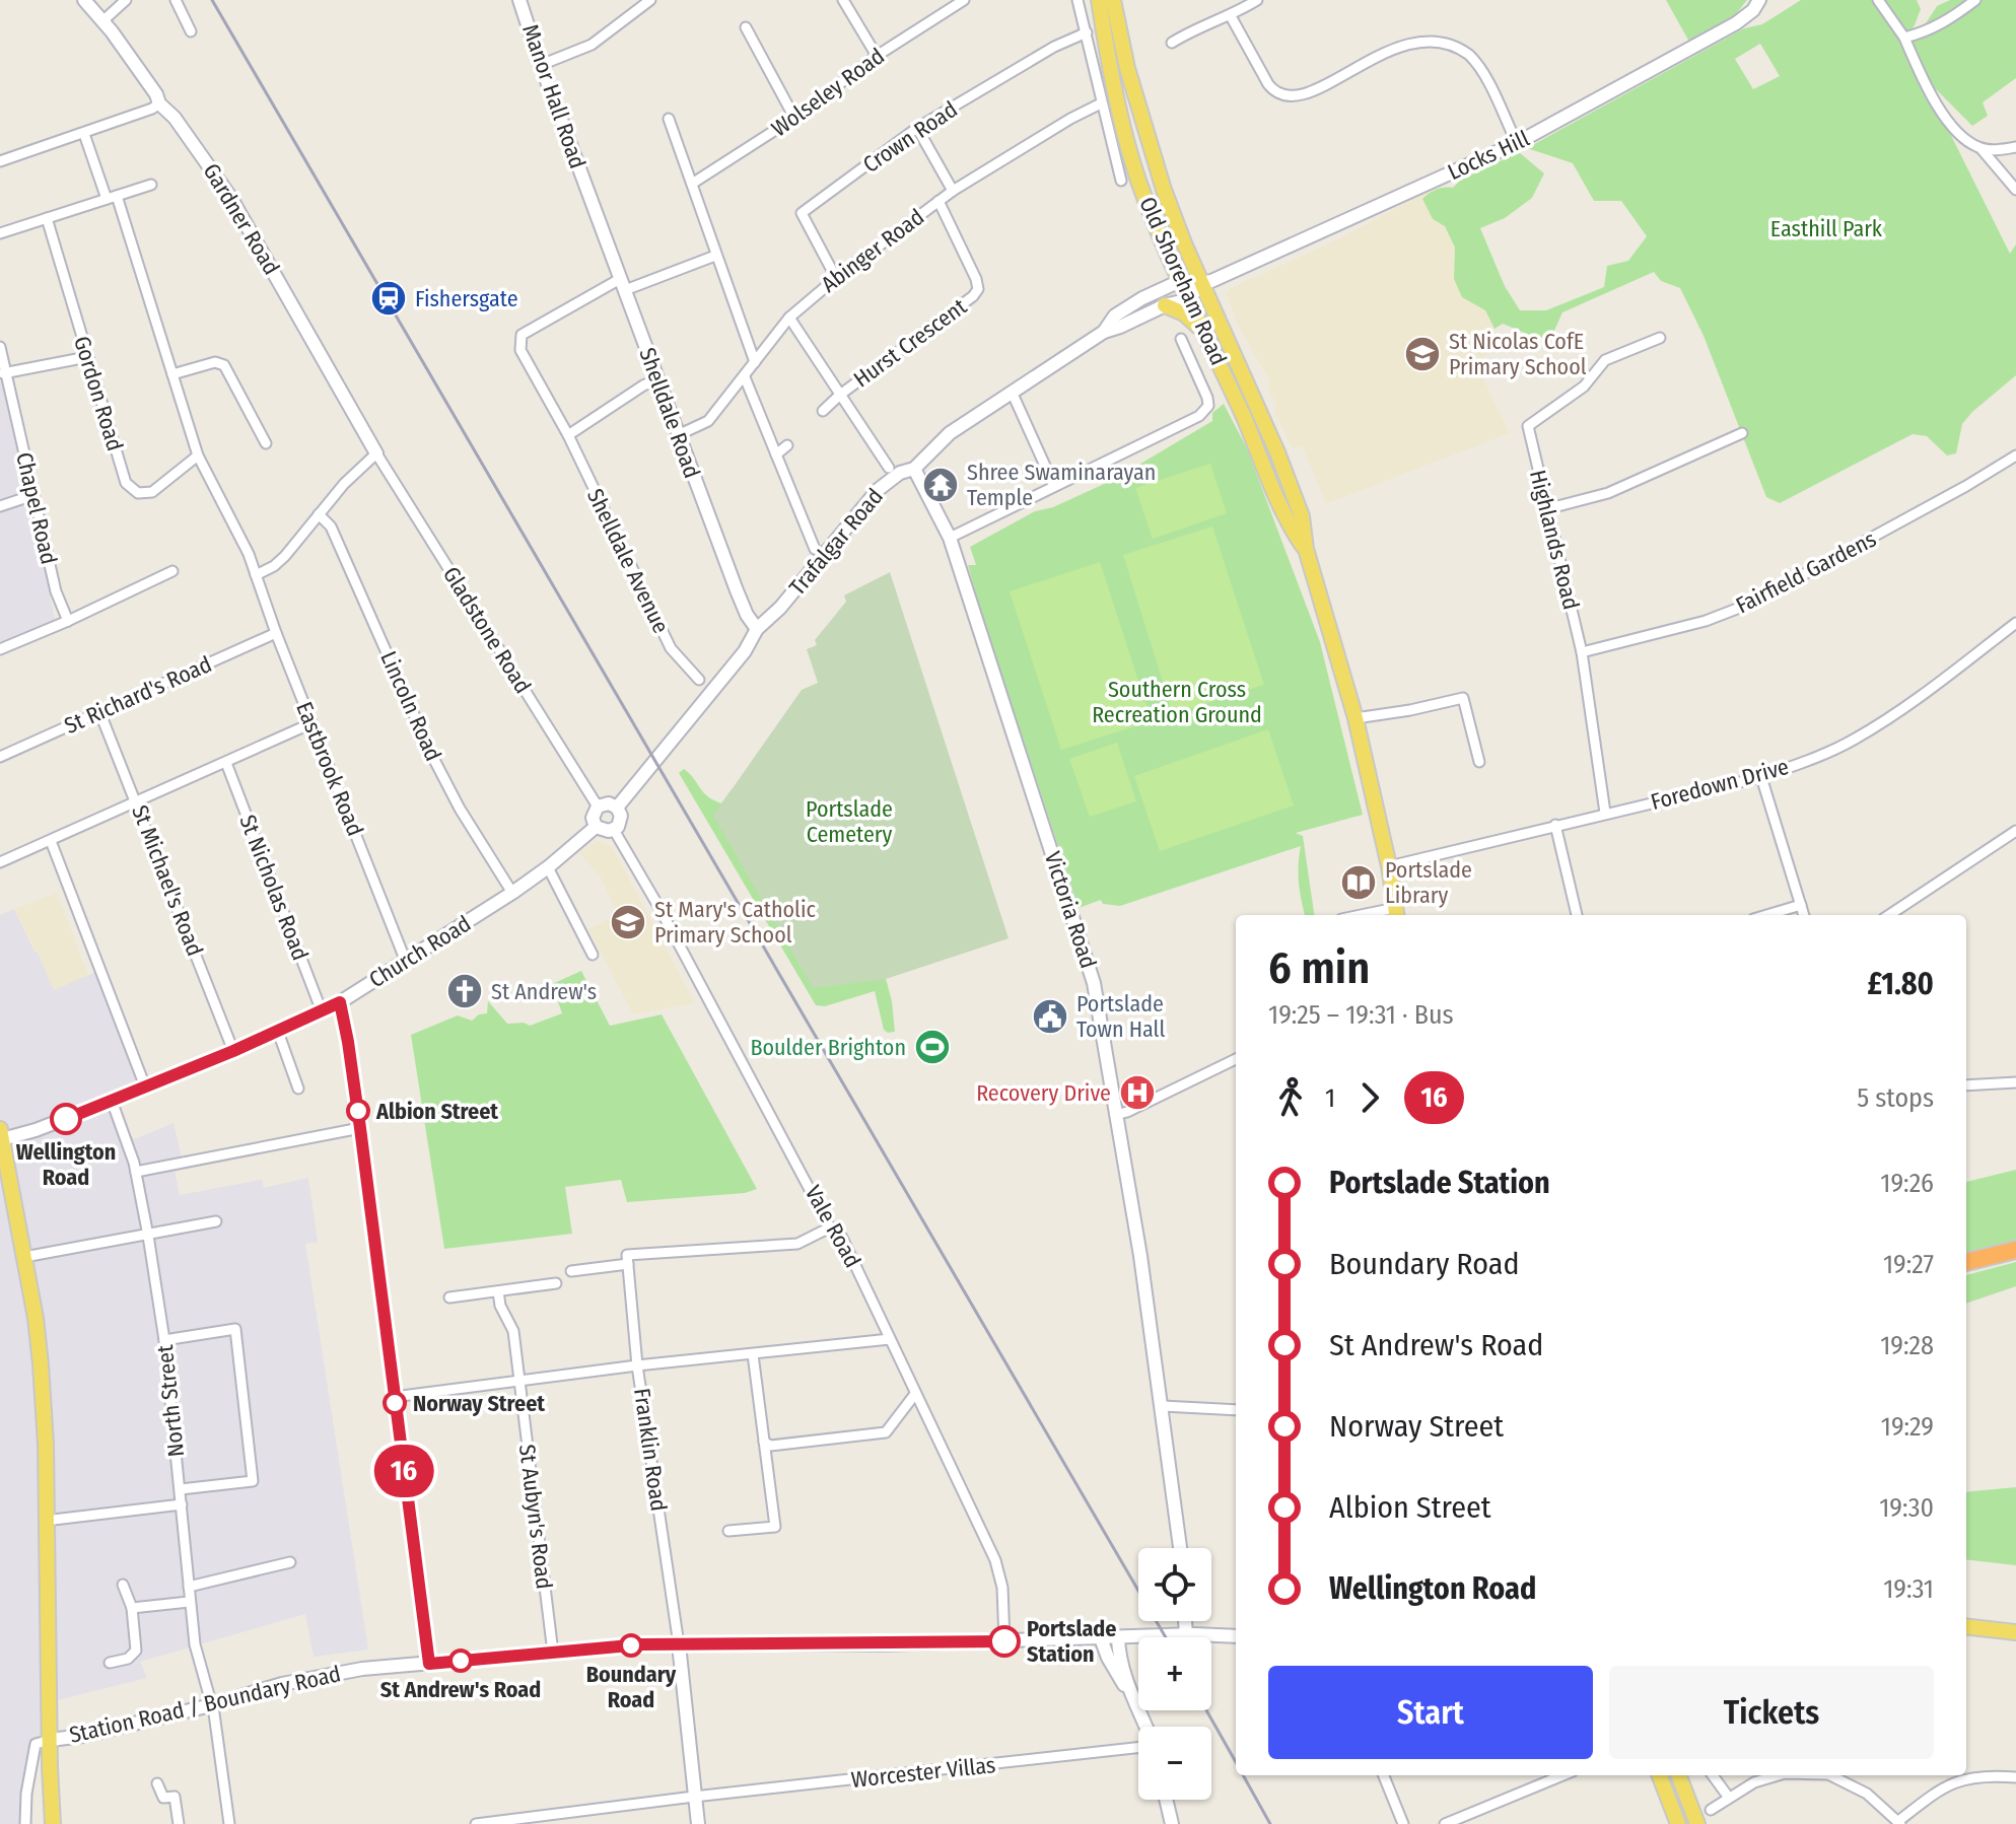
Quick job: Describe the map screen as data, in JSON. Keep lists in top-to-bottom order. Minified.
{"streets":{"main road":["Manor Hall Road","Locks Hill","Gardner Road","Old Shoreham Road","Shelldale Road","Trafalgar Road","Victoria Road","Church Road","Station Road / Boundary Road"],"street":["Wolseley Road","Crown Road","Abinger Road","Hurst Crescent","Gordon Road","Chapel Road","Highlands Road","Shelldale Avenue","Fairfield Gardens","Gladstone Road","St Richard's Road","Lincoln Road","Eastbrook Road","Foredown Drive","St Michael's Road","St Nicholas Road","Vale Road","North Street","Franklin Road","St Aubyn's Road","Worcester Villas"]},"crossings":[["Manor Hall Road","Shelldale Road"],["Crown Road","Abinger Road"],["Locks Hill","Old Shoreham Road"],["Gardner Road","Gladstone Road"],["Abinger Road","Hurst Crescent"],["Abinger Road","Shelldale Road"],["Old Shoreham Road","Trafalgar Road"],["Old Shoreham Road","Foredown Drive"],["Gordon Road","Eastbrook Road"],["Shelldale Road","Trafalgar Road"],["Shelldale Road","Shelldale Avenue"],["Highlands Road","Fairfield Gardens"],["Highlands Road","Foredown Drive"],["Trafalgar Road","Gladstone Road"],["Trafalgar Road","Victoria Road"],["Trafalgar Road","Church Road"],["Trafalgar Road","Vale Road"],["Gladstone Road","Church Road"],["Gladstone Road","Vale Road"],["St Richard's Road","Eastbrook Road"],["St Richard's Road","St Michael's Road"],["Lincoln Road","Church Road"],["Eastbrook Road","Church Road"],["St Michael's Road","Church Road"],["St Nicholas Road","Church Road"],["Church Road","Vale Road"],["Church Road","North Street"],["Vale Road","Station Road / Boundary Road"],["North Street","Station Road / Boundary Road"],["Franklin Road","Station Road / Boundary Road"],["St Aubyn's Road","Station Road / Boundary Road"]],"parks":["Easthill Park","Southern Cross Recreation Ground","Portslade Cemetery"],"places":{"station":["Fishersgate"],"school or university":["St Nicolas CofE Primary School","St Mary's Catholic Primary School"],"temple":["Shree Swaminarayan Temple"],"library":["Portslade Library"],"church":["St Andrew's"],"public building":["Portslade Town Hall"],"sports":["Boulder Brighton"],"hospital":["Recovery Drive"],"other":["Albion Street","Wellington Road","Norway Street","Portslade Station","Boundary Road","St Andrew's Road"]},"lines":["bus line 16"],"page":{"on_map":"16","heading":["6 min","19:25 – 19:31 · Bus","£1.80"],"legs":["1","16","5 stops"],"list":[{"name":"Portslade Station","value":"19:26"},{"name":"Boundary Road","value":"19:27"},{"name":"St Andrew's Road","value":"19:28"},{"name":"Norway Street","value":"19:29"},{"name":"Albion Street","value":"19:30"},{"name":"Wellington Road","value":"19:31"}],"map_buttons":["+","−"],"buttons":["Start","Tickets"]}}
